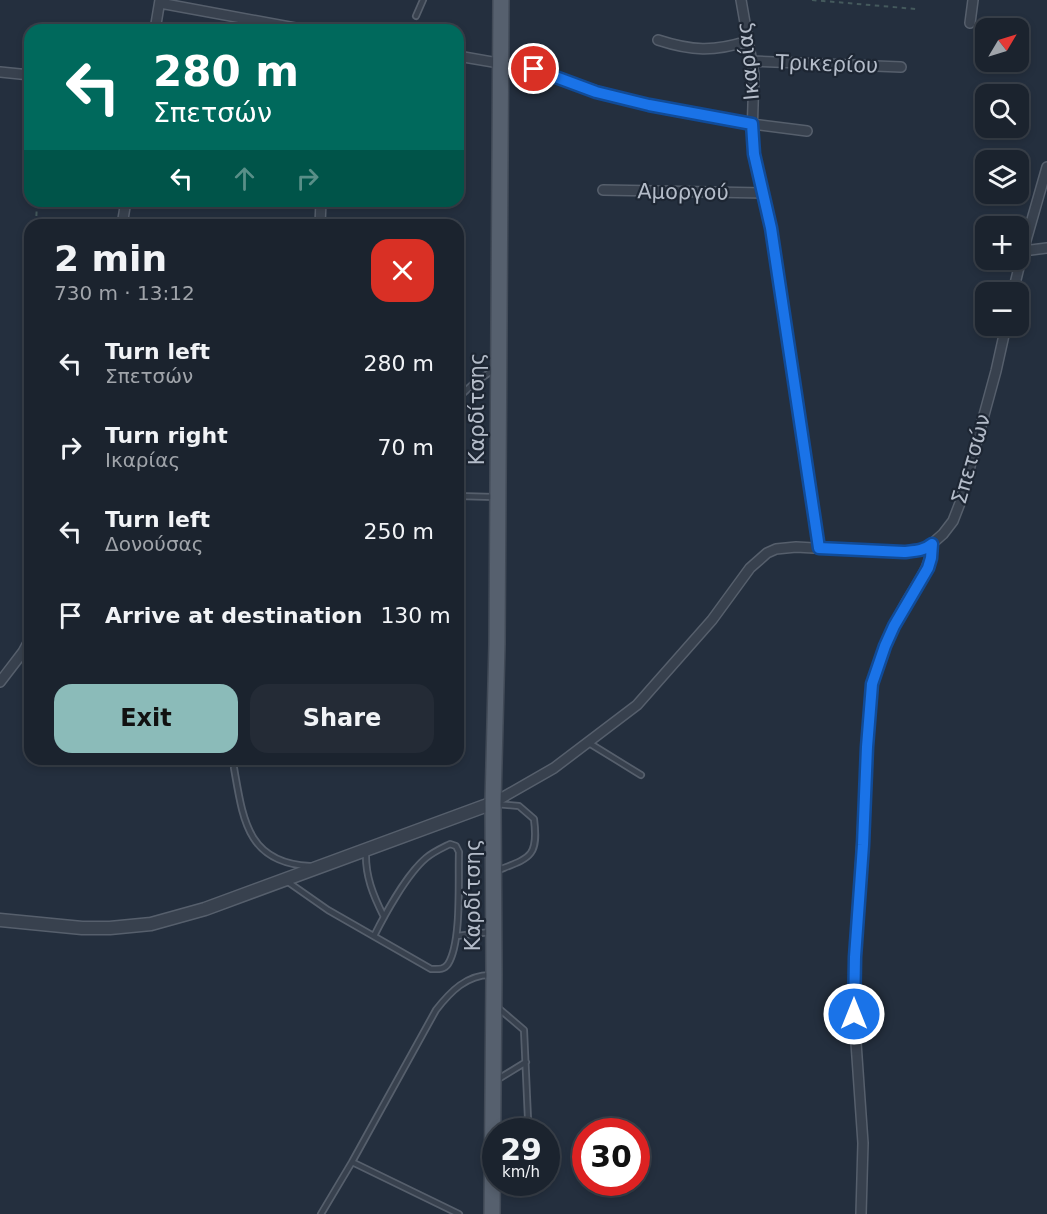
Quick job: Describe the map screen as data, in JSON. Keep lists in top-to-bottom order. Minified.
{"streets":{"main road":["Καρδίτσης"],"street":["Ικαρίας","Τρικερίου","Αμοργού","Σπετσών"]},"crossings":[["Ικαρίας","Τρικερίου"],["Ικαρίας","Αμοργού"]],"north":"top right","page":{"map_buttons":["+","−"],"turn":["280 m","Σπετσών"],"heading":["2 min","730 m · 13:12"],"list":[{"name":"Turn left","note":"Σπετσών","value":"280 m"},{"name":"Turn right","note":"Ικαρίας","value":"70 m"},{"name":"Turn left","note":"Δονούσας","value":"250 m"},{"name":"Arrive at destination","value":"130 m"}],"buttons":["Exit","Share"],"speed":"29 km/h","limit":"30"}}
